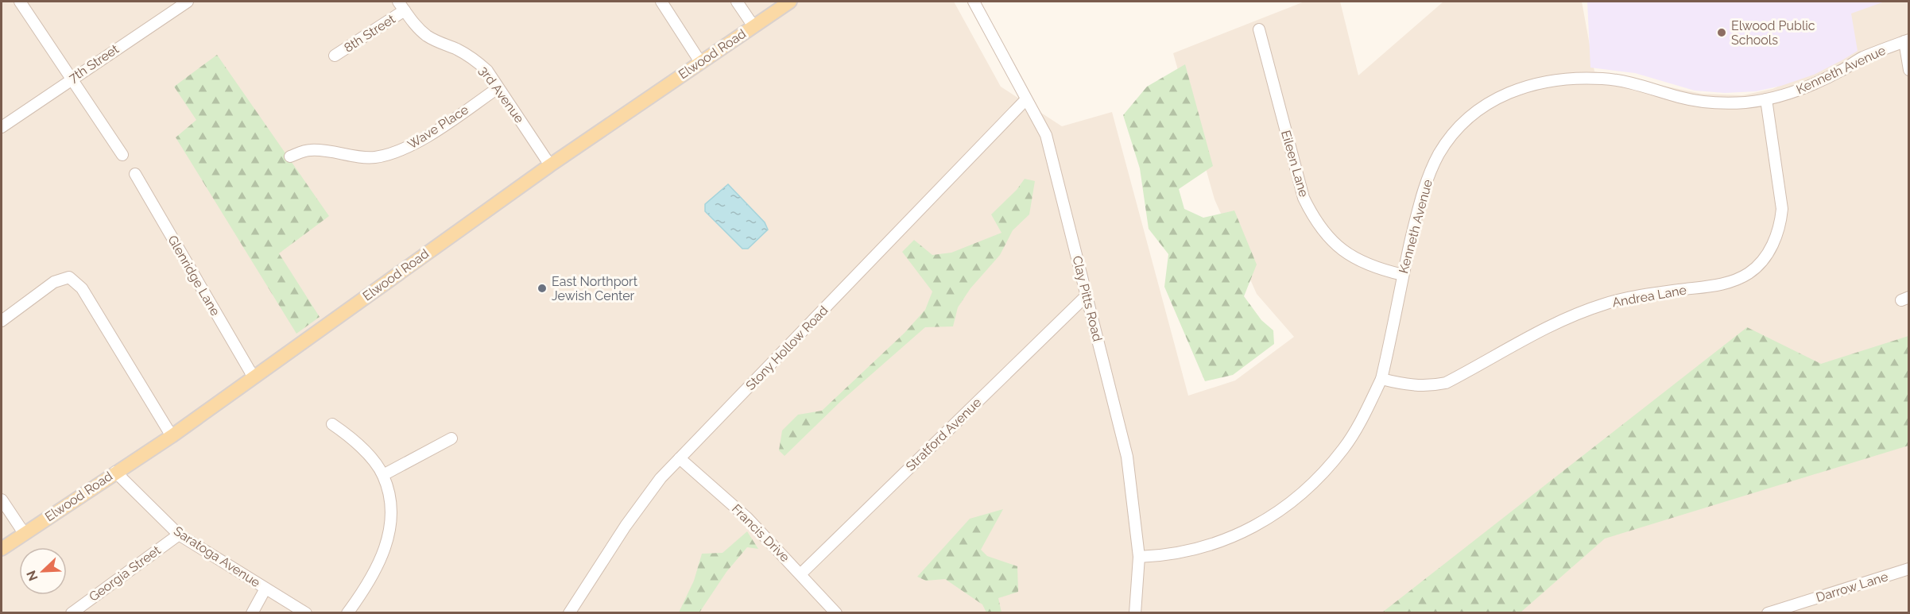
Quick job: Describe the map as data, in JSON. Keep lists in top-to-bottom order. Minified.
{"streets":{"main road":["Elwood Road"],"street":["8th Street","7th Street","Kenneth Avenue","3rd Avenue","Wave Place","Eileen Lane","Glenridge Lane","Andrea Lane","Clay Pitts Road","Stony Hollow Road","Stratford Avenue","Francis Drive","Saratoga Avenue","Georgia Street","Darrow Lane"]},"crossings":[["8th Street","3rd Avenue"],["Elwood Road","3rd Avenue"],["Elwood Road","Glenridge Lane"],["Elwood Road","Saratoga Avenue"],["Kenneth Avenue","Eileen Lane"],["Kenneth Avenue","Andrea Lane"],["Kenneth Avenue","Clay Pitts Road"],["3rd Avenue","Wave Place"],["Clay Pitts Road","Stony Hollow Road"],["Clay Pitts Road","Stratford Avenue"],["Stony Hollow Road","Francis Drive"],["Stratford Avenue","Francis Drive"],["Saratoga Avenue","Georgia Street"]],"places":["Elwood Public Schools","East Northport Jewish Center"],"north":"bottom left"}
